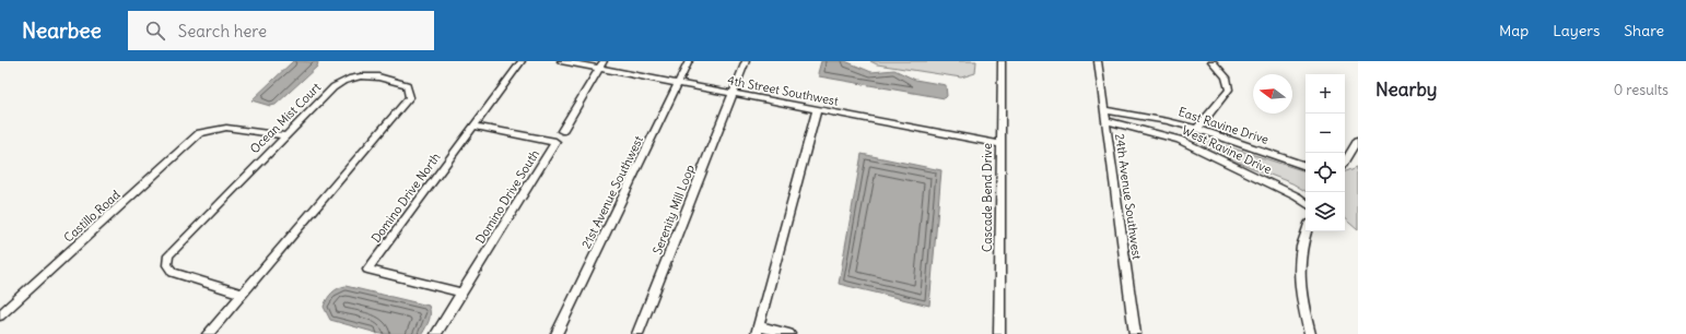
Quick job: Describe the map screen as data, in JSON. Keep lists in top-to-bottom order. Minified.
{"streets":{"street":["4th Street Southwest","Ocean Mist Court","East Ravine Drive","West Ravine Drive","21st Avenue Southwest","Domino Drive South","24th Avenue Southwest","Domino Drive North","Cascade Bend Drive","Serenity Mill Loop","Castillo Road"]},"crossings":[["4th Street Southwest","21st Avenue Southwest"],["4th Street Southwest","Cascade Bend Drive"],["4th Street Southwest","Serenity Mill Loop"],["Ocean Mist Court","Castillo Road"],["East Ravine Drive","24th Avenue Southwest"],["West Ravine Drive","24th Avenue Southwest"],["Domino Drive South","Domino Drive North"]],"north":"left","page":{"header":"Nearbee","search":"Search here","nav":["Map","Layers","Share"],"heading":["Nearby","0 results"],"map_buttons":["+","−"]}}
